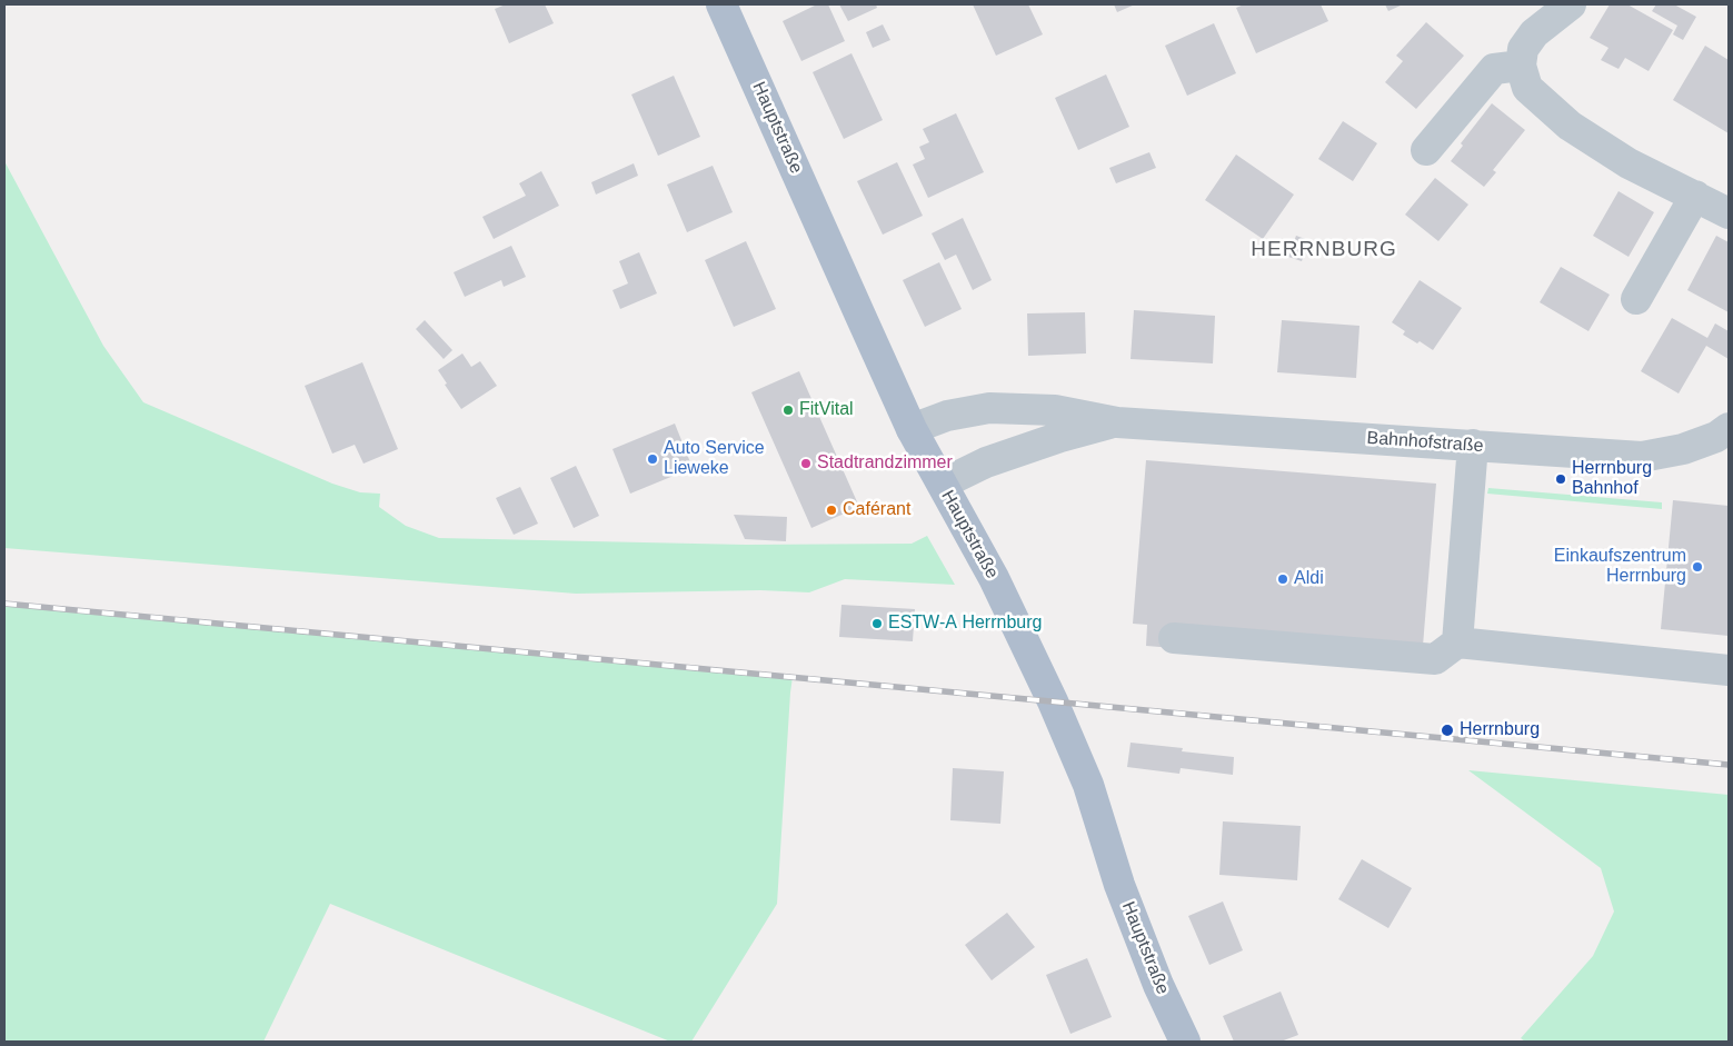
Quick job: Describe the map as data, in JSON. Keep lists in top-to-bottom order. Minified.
{"streets":{"main road":["Hauptstraße"],"street":["Bahnhofstraße"]},"crossings":[["Hauptstraße","Bahnhofstraße"]],"districts":["HERRNBURG"],"places":["FitVital","Auto Service Lieweke","Stadtrandzimmer","Herrnburg Bahnhof","Caférant","Einkaufszentrum Herrnburg","Aldi","ESTW-A Herrnburg","Herrnburg"]}
